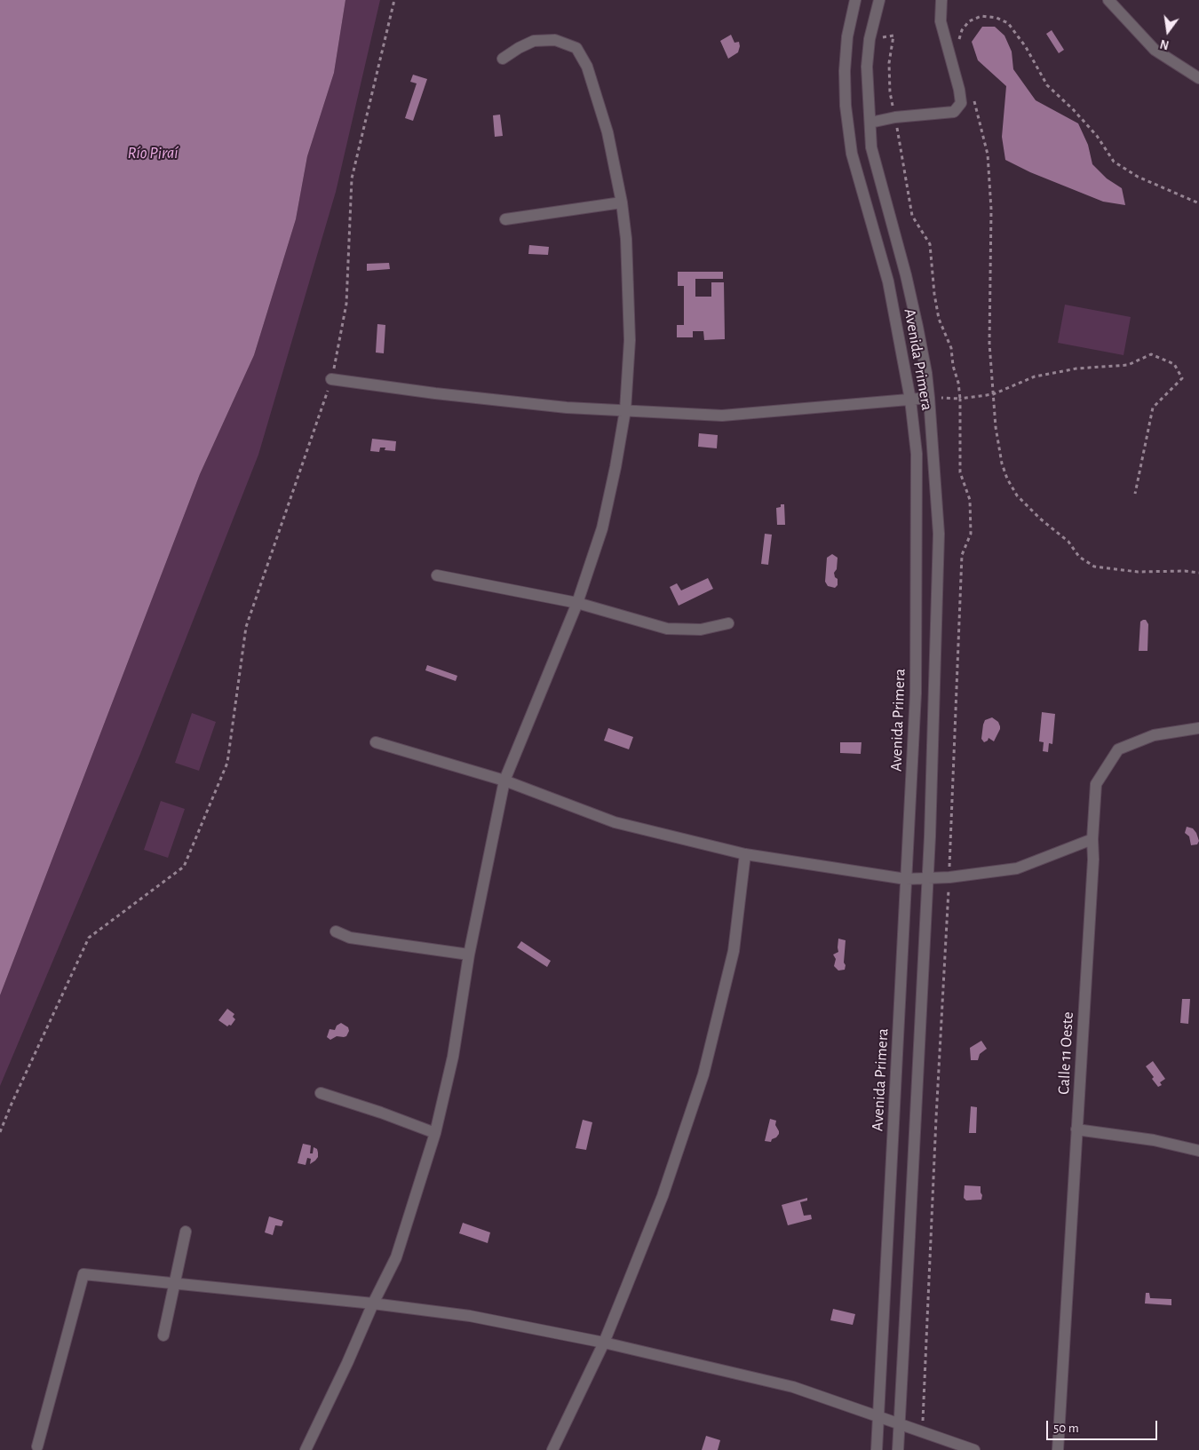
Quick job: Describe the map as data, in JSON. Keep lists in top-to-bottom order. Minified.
{"streets":{"street":["Avenida Primera","Calle 11 Oeste"]},"water":["Río Piraí"],"scale_bar":"50 m","north":"bottom"}
